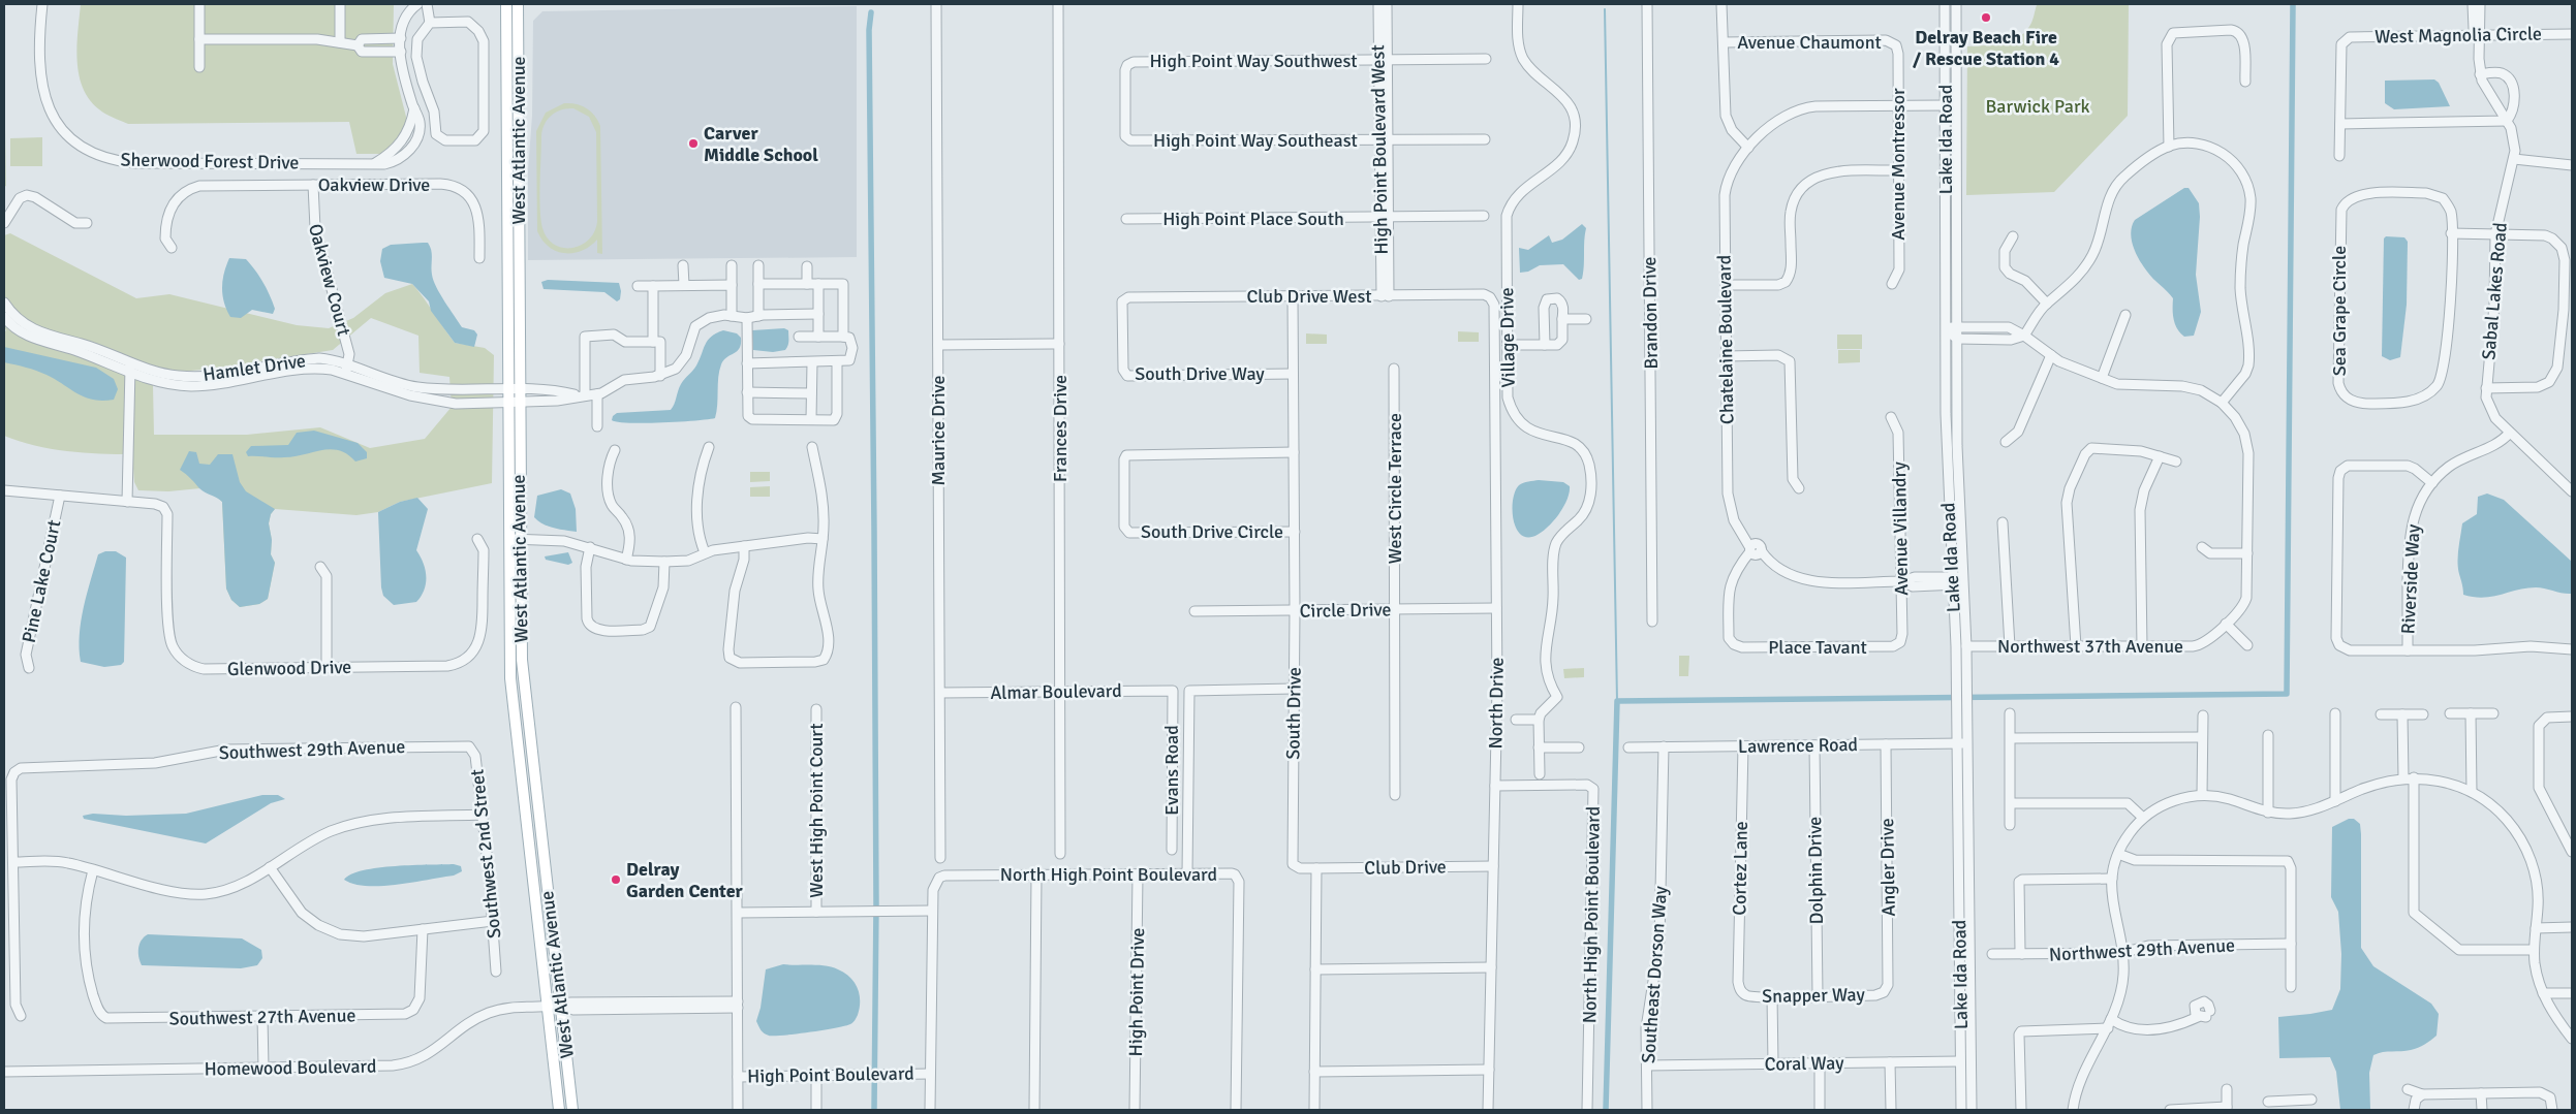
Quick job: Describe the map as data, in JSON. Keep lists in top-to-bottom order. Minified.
{"streets":{"main road":["West Atlantic Avenue"],"street":["West Magnolia Circle","Avenue Chaumont","High Point Way Southwest","Lake Ida Road","High Point Way Southeast","High Point Boulevard West","Sherwood Forest Drive","Avenue Montressor","Oakview Drive","High Point Place South","Oakview Court","Sabal Lakes Road","Club Drive West","Sea Grape Circle","Brandon Drive","Village Drive","Chatelaine Boulevard","Hamlet Drive","South Drive Way","Frances Drive","Maurice Drive","West Circle Terrace","Avenue Villandry","South Drive Circle","Riverside Way","Pine Lake Court","Circle Drive","Northwest 37th Avenue","Place Tavant","Glenwood Drive","Almar Boulevard","North Drive","South Drive","Lawrence Road","Southwest 29th Avenue","Evans Road","West High Point Court","Southwest 2nd Street","Club Drive","Angler Drive","Cortez Lane","Dolphin Drive","North High Point Boulevard","Northwest 29th Avenue","Southeast Dorson Way","High Point Drive","Snapper Way","Southwest 27th Avenue","Coral Way","Homewood Boulevard","High Point Boulevard"]},"crossings":[["West Magnolia Circle","Sabal Lakes Road"],["Avenue Chaumont","Avenue Montressor"],["High Point Way Southwest","High Point Way Southeast"],["High Point Way Southwest","High Point Boulevard West"],["Lake Ida Road","Chatelaine Boulevard"],["Lake Ida Road","Northwest 37th Avenue"],["Lake Ida Road","Lawrence Road"],["Lake Ida Road","Coral Way"],["West Atlantic Avenue","Hamlet Drive"],["West Atlantic Avenue","Homewood Boulevard"],["High Point Way Southeast","High Point Boulevard West"],["High Point Boulevard West","High Point Place South"],["High Point Boulevard West","Club Drive West"],["Avenue Montressor","Chatelaine Boulevard"],["Oakview Drive","Oakview Court"],["Oakview Court","Hamlet Drive"],["Sabal Lakes Road","Riverside Way"],["Club Drive West","South Drive Way"],["Club Drive West","North Drive"],["Club Drive West","South Drive"],["Chatelaine Boulevard","Avenue Villandry"],["Chatelaine Boulevard","Place Tavant"],["South Drive Way","South Drive"],["Frances Drive","Almar Boulevard"],["Maurice Drive","Almar Boulevard"],["West Circle Terrace","Circle Drive"],["Avenue Villandry","Place Tavant"],["South Drive Circle","South Drive"],["Pine Lake Court","Glenwood Drive"],["Circle Drive","North Drive"],["Circle Drive","South Drive"],["Almar Boulevard","Evans Road"],["North Drive","Club Drive"],["North Drive","North High Point Boulevard"],["South Drive","Club Drive"],["Lawrence Road","Angler Drive"],["Lawrence Road","Cortez Lane"],["Lawrence Road","Dolphin Drive"],["Lawrence Road","Southeast Dorson Way"],["Southwest 29th Avenue","Southwest 2nd Street"],["Angler Drive","Snapper Way"],["Cortez Lane","Snapper Way"],["Dolphin Drive","Snapper Way"],["North High Point Boulevard","High Point Drive"],["North High Point Boulevard","High Point Boulevard"],["Southeast Dorson Way","Coral Way"]],"parks":["Barwick Park"],"places":["Delray Beach Fire / Rescue Station 4","Carver Middle School","Delray Garden Center"]}
